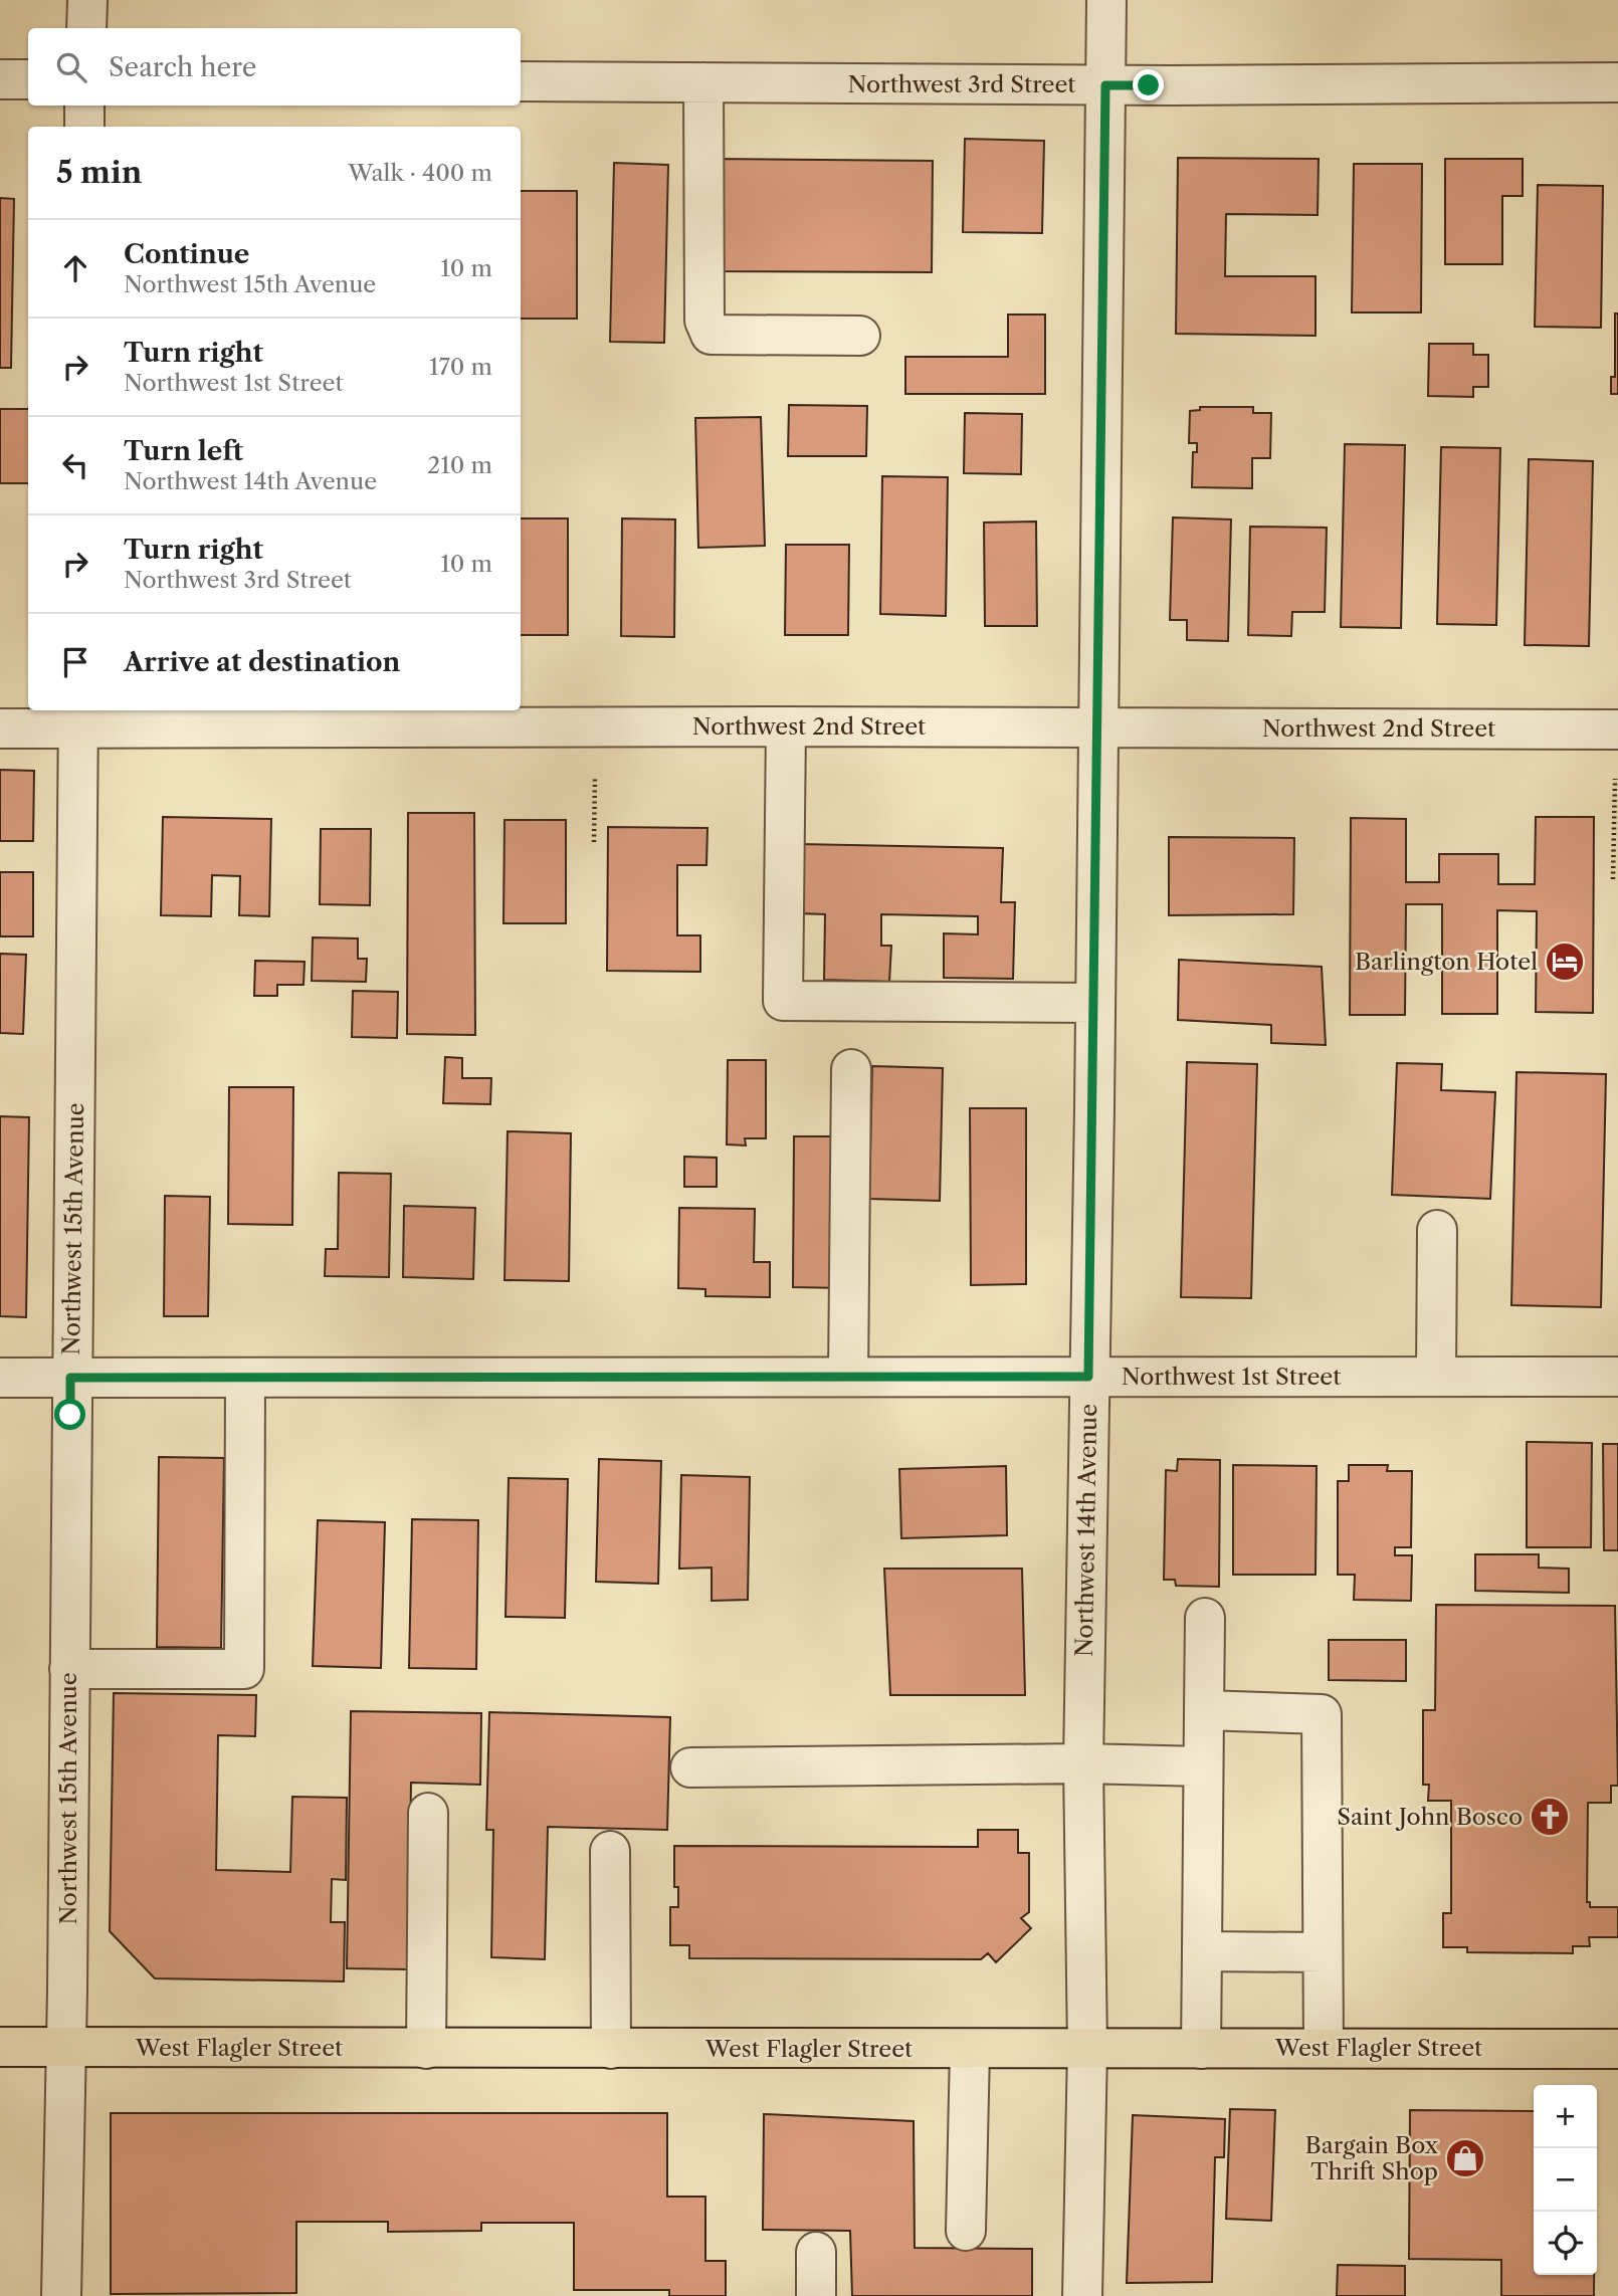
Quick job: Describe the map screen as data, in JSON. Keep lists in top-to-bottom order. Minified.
{"streets":{"main road":["West Flagler Street"],"street":["Northwest 3rd Street","Northwest 2nd Street","Northwest 15th Avenue","Northwest 1st Street","Northwest 14th Avenue"]},"crossings":[["Northwest 3rd Street","Northwest 14th Avenue"],["Northwest 2nd Street","Northwest 15th Avenue"],["Northwest 2nd Street","Northwest 14th Avenue"],["Northwest 15th Avenue","Northwest 1st Street"],["Northwest 15th Avenue","West Flagler Street"],["Northwest 1st Street","Northwest 14th Avenue"],["Northwest 14th Avenue","West Flagler Street"]],"places":{"hotel":["Barlington Hotel"],"church":["Saint John Bosco"],"shop":["Bargain Box Thrift Shop"]},"page":{"search":"Search here","heading":["5 min","Walk · 400 m"],"list":[["Continue","Northwest 15th Avenue","10 m"],["Turn right","Northwest 1st Street","170 m"],["Turn left","Northwest 14th Avenue","210 m"],["Turn right","Northwest 3rd Street","10 m"],"Arrive at destination"],"map_buttons":["+","−"]}}
